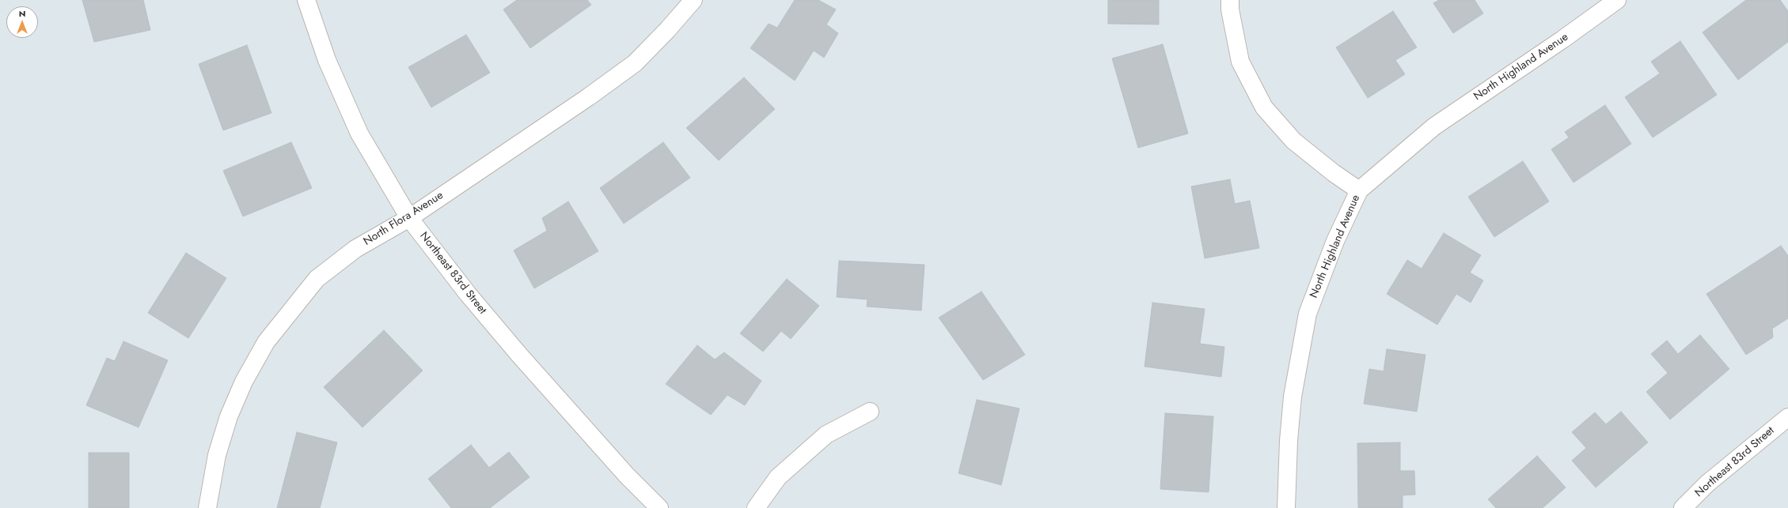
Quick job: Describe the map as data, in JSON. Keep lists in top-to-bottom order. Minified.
{"streets":{"street":["North Highland Avenue","North Flora Avenue","Northeast 83rd Street"]},"crossings":[["North Flora Avenue","Northeast 83rd Street"]],"north":"top"}
